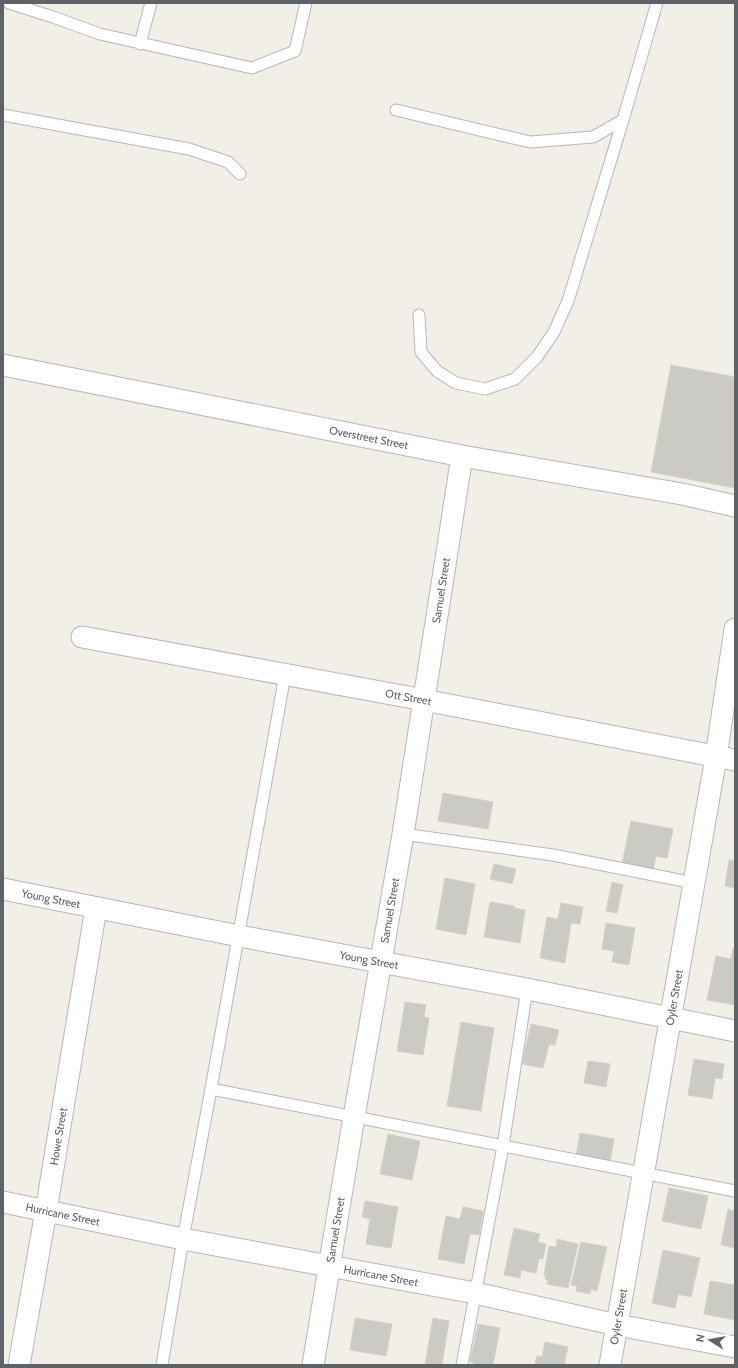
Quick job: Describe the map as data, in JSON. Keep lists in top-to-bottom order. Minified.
{"streets":{"street":["Overstreet Street","Samuel Street","Ott Street","Young Street","Oyler Street","Howe Street","Hurricane Street"]},"crossings":[["Overstreet Street","Samuel Street"],["Samuel Street","Ott Street"],["Samuel Street","Young Street"],["Samuel Street","Hurricane Street"],["Ott Street","Oyler Street"],["Young Street","Oyler Street"],["Young Street","Howe Street"],["Oyler Street","Hurricane Street"],["Howe Street","Hurricane Street"]],"north":"left"}
